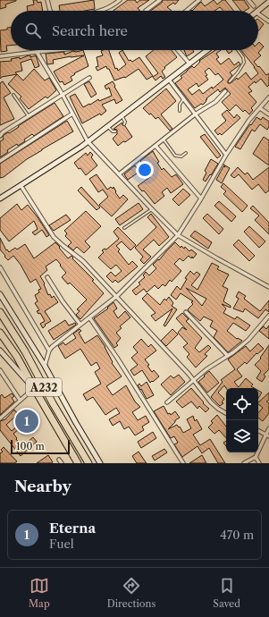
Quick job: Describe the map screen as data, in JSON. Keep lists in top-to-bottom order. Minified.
{"streets":{"highway":["A232"]},"scale_bar":"100 m","page":{"search":"Search here","pins":"1","scale":"100 m","heading":"Nearby","list":[{"mark":"1","name":"Eterna","note":"Fuel","value":"470 m"}],"nav":["Map","Directions","Saved"]}}
